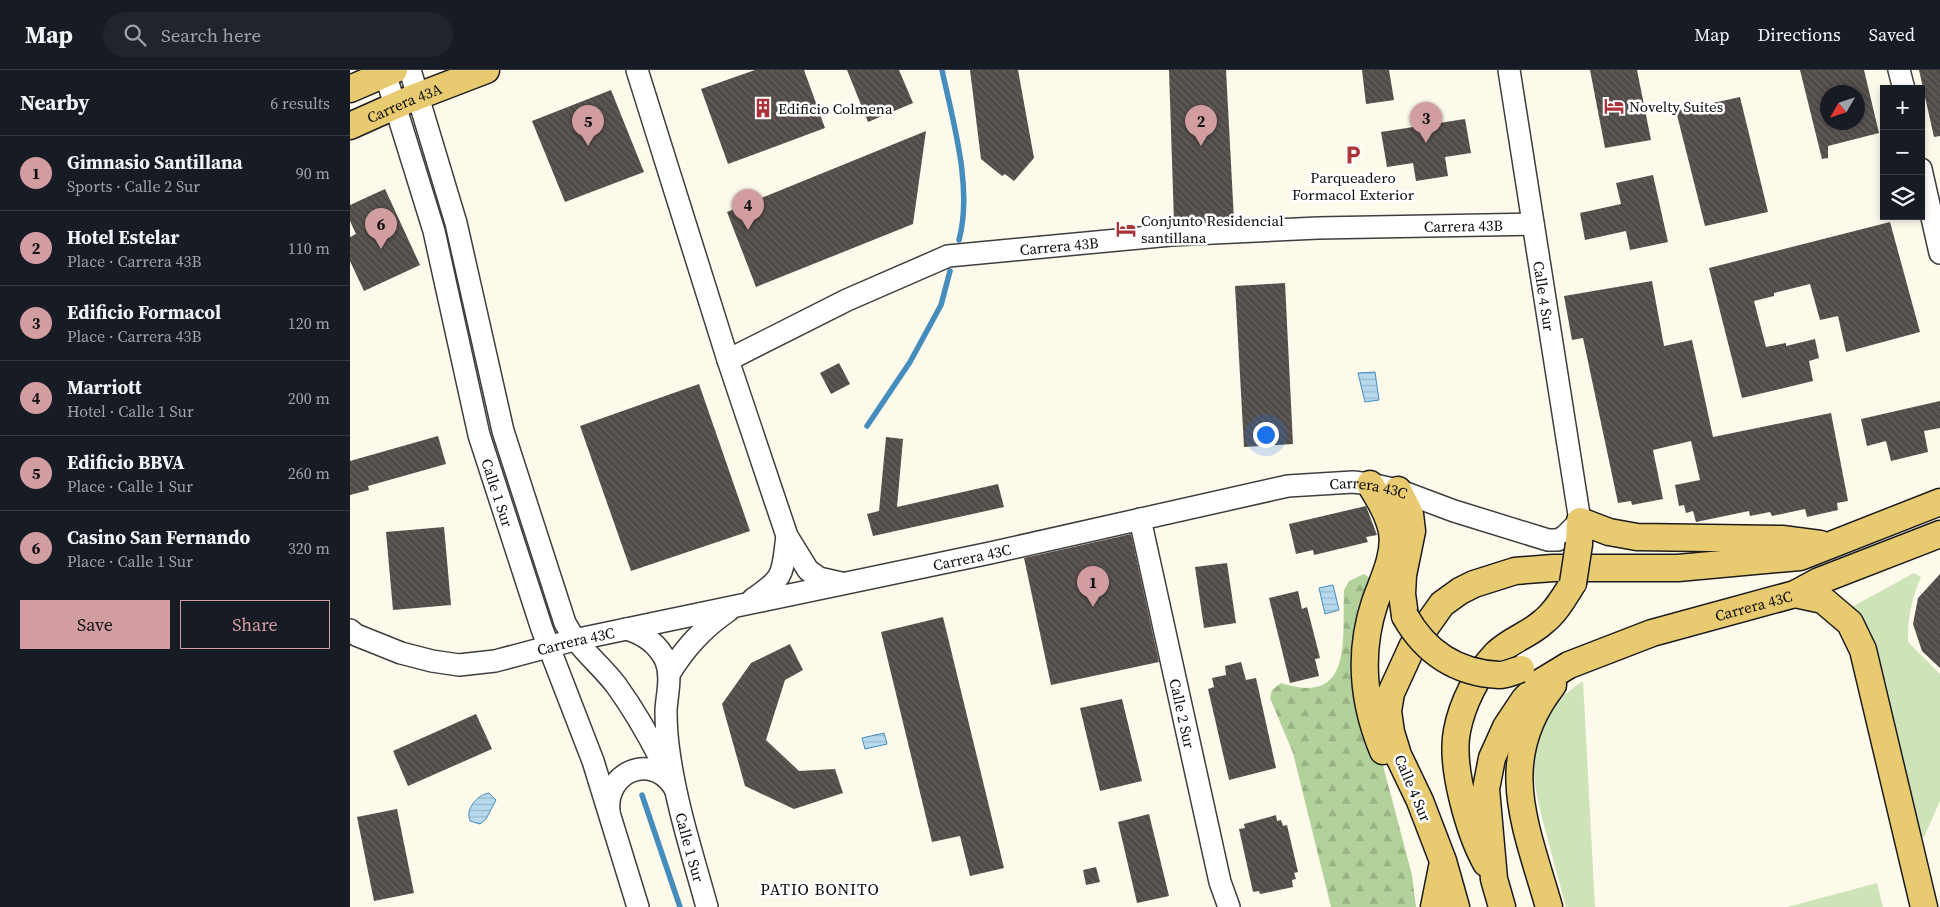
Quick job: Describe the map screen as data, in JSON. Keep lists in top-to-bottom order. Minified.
{"streets":{"main road":["Carrera 43A","Calle 4 Sur","Carrera 43C"],"street":["Carrera 43B","Calle 1 Sur","Calle 2 Sur"]},"crossings":[["Carrera 43A","Calle 1 Sur"],["Carrera 43B","Calle 4 Sur"],["Carrera 43B","Calle 1 Sur"],["Calle 4 Sur","Carrera 43C"],["Carrera 43C","Calle 1 Sur"],["Carrera 43C","Calle 2 Sur"]],"districts":["PATIO BONITO"],"places":{"hotel":["Novelty Suites","Conjunto Residencial santillana"],"building":["Edificio Colmena"],"parking":["Parqueadero Formacol Exterior"]},"north":"bottom left","page":{"header":"Map","search":"Search here","nav":["Map","Directions","Saved"],"heading":["Nearby","6 results"],"map_buttons":["+","−"],"pins":["3","2","5","4","6","1"],"list":[{"mark":"1","name":"Gimnasio Santillana","note":"Sports · Calle 2 Sur","value":"90 m"},{"mark":"2","name":"Hotel Estelar","note":"Place · Carrera 43B","value":"110 m"},{"mark":"3","name":"Edificio Formacol","note":"Place · Carrera 43B","value":"120 m"},{"mark":"4","name":"Marriott","note":"Hotel · Calle 1 Sur","value":"200 m"},{"mark":"5","name":"Edificio BBVA","note":"Place · Calle 1 Sur","value":"260 m"},{"mark":"6","name":"Casino San Fernando","note":"Place · Calle 1 Sur","value":"320 m"}],"buttons":["Save","Share"]}}
